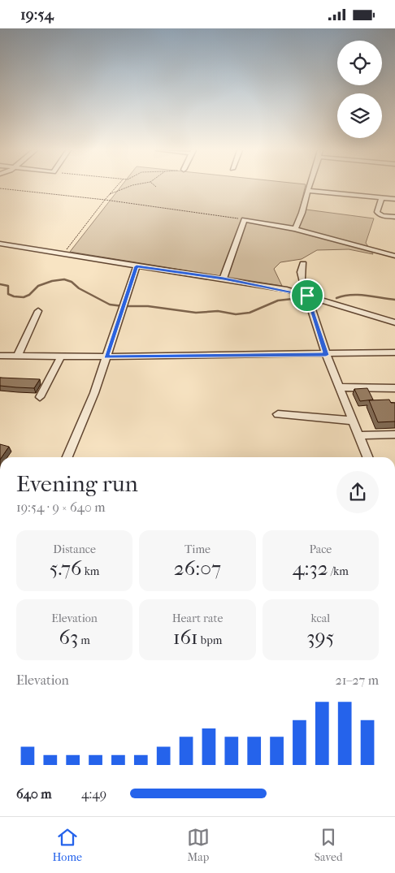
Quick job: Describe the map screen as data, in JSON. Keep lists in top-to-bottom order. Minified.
{"page":{"status":"19:54","heading":["Evening run","19:54 · 9 × 640 m"],"stats":[["Distance","5.76 km"],["Time","26:07"],["Pace","4:32 /km"],["Elevation","63 m"],["Heart rate","161 bpm"],["kcal","395"]],"chart":["Elevation","21–27 m"],"list":[{"name":"640 m","note":"4:49"}],"tabs":["Home","Map","Saved"]}}
